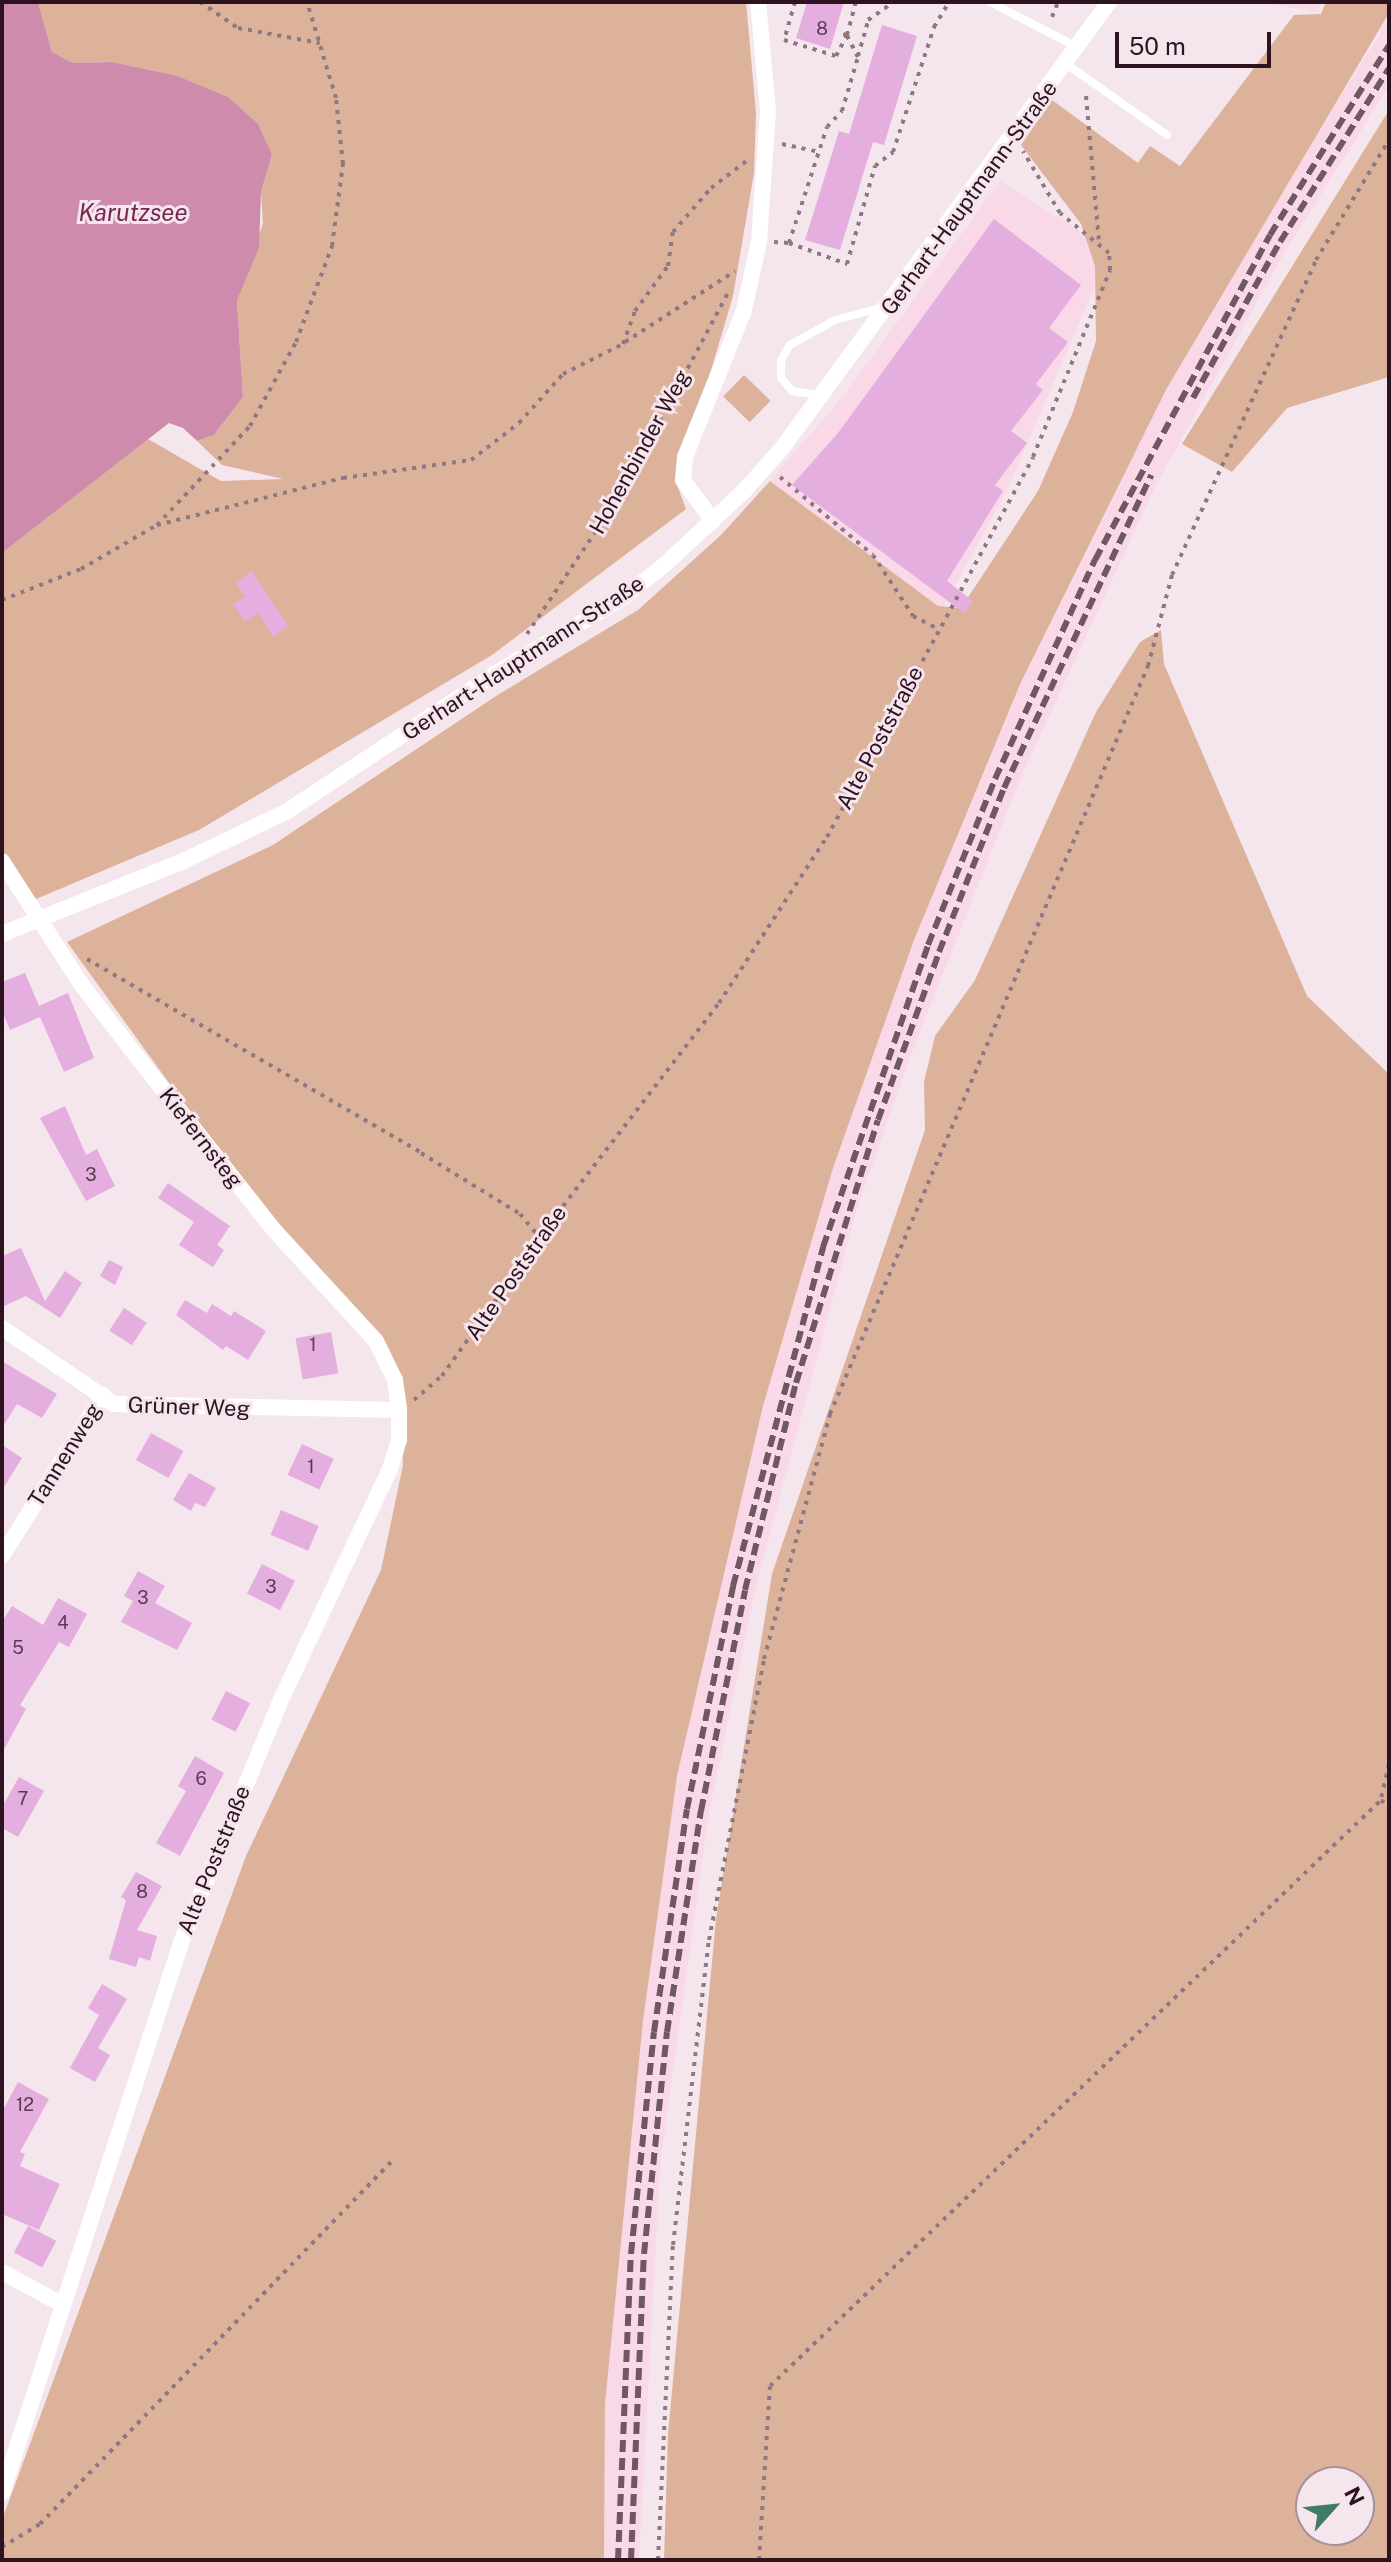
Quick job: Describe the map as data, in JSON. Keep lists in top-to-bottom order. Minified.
{"streets":{"street":["Gerhart-Hauptmann-Straße","Hohenbinder Weg","Alte Poststraße","Kiefernsteg","Grüner Weg","Tannenweg"]},"crossings":[["Gerhart-Hauptmann-Straße","Hohenbinder Weg"],["Gerhart-Hauptmann-Straße","Kiefernsteg"],["Alte Poststraße","Kiefernsteg"],["Alte Poststraße","Grüner Weg"],["Kiefernsteg","Grüner Weg"],["Grüner Weg","Tannenweg"]],"water":["Karutzsee"],"house_numbers":["8","3","1","1","3","3","4","5","6","7","8","12"],"scale_bar":"50 m","north":"top right"}
